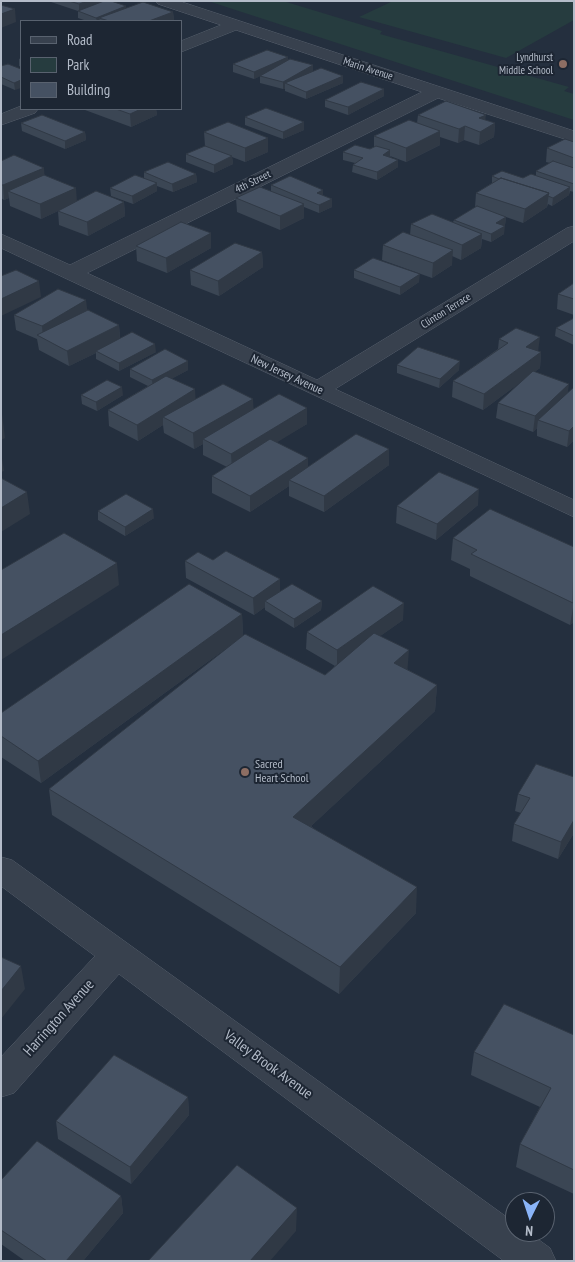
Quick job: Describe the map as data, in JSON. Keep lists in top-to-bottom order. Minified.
{"streets":{"street":["Marin Avenue","4th Street","Clinton Terrace","New Jersey Avenue","Harrington Avenue","Valley Brook Avenue"]},"crossings":[["Marin Avenue","4th Street"],["4th Street","New Jersey Avenue"],["Clinton Terrace","New Jersey Avenue"],["Harrington Avenue","Valley Brook Avenue"]],"places":["Lyndhurst Middle School","Sacred Heart School"],"legend":["Road","Park","Building"],"north":"bottom"}
